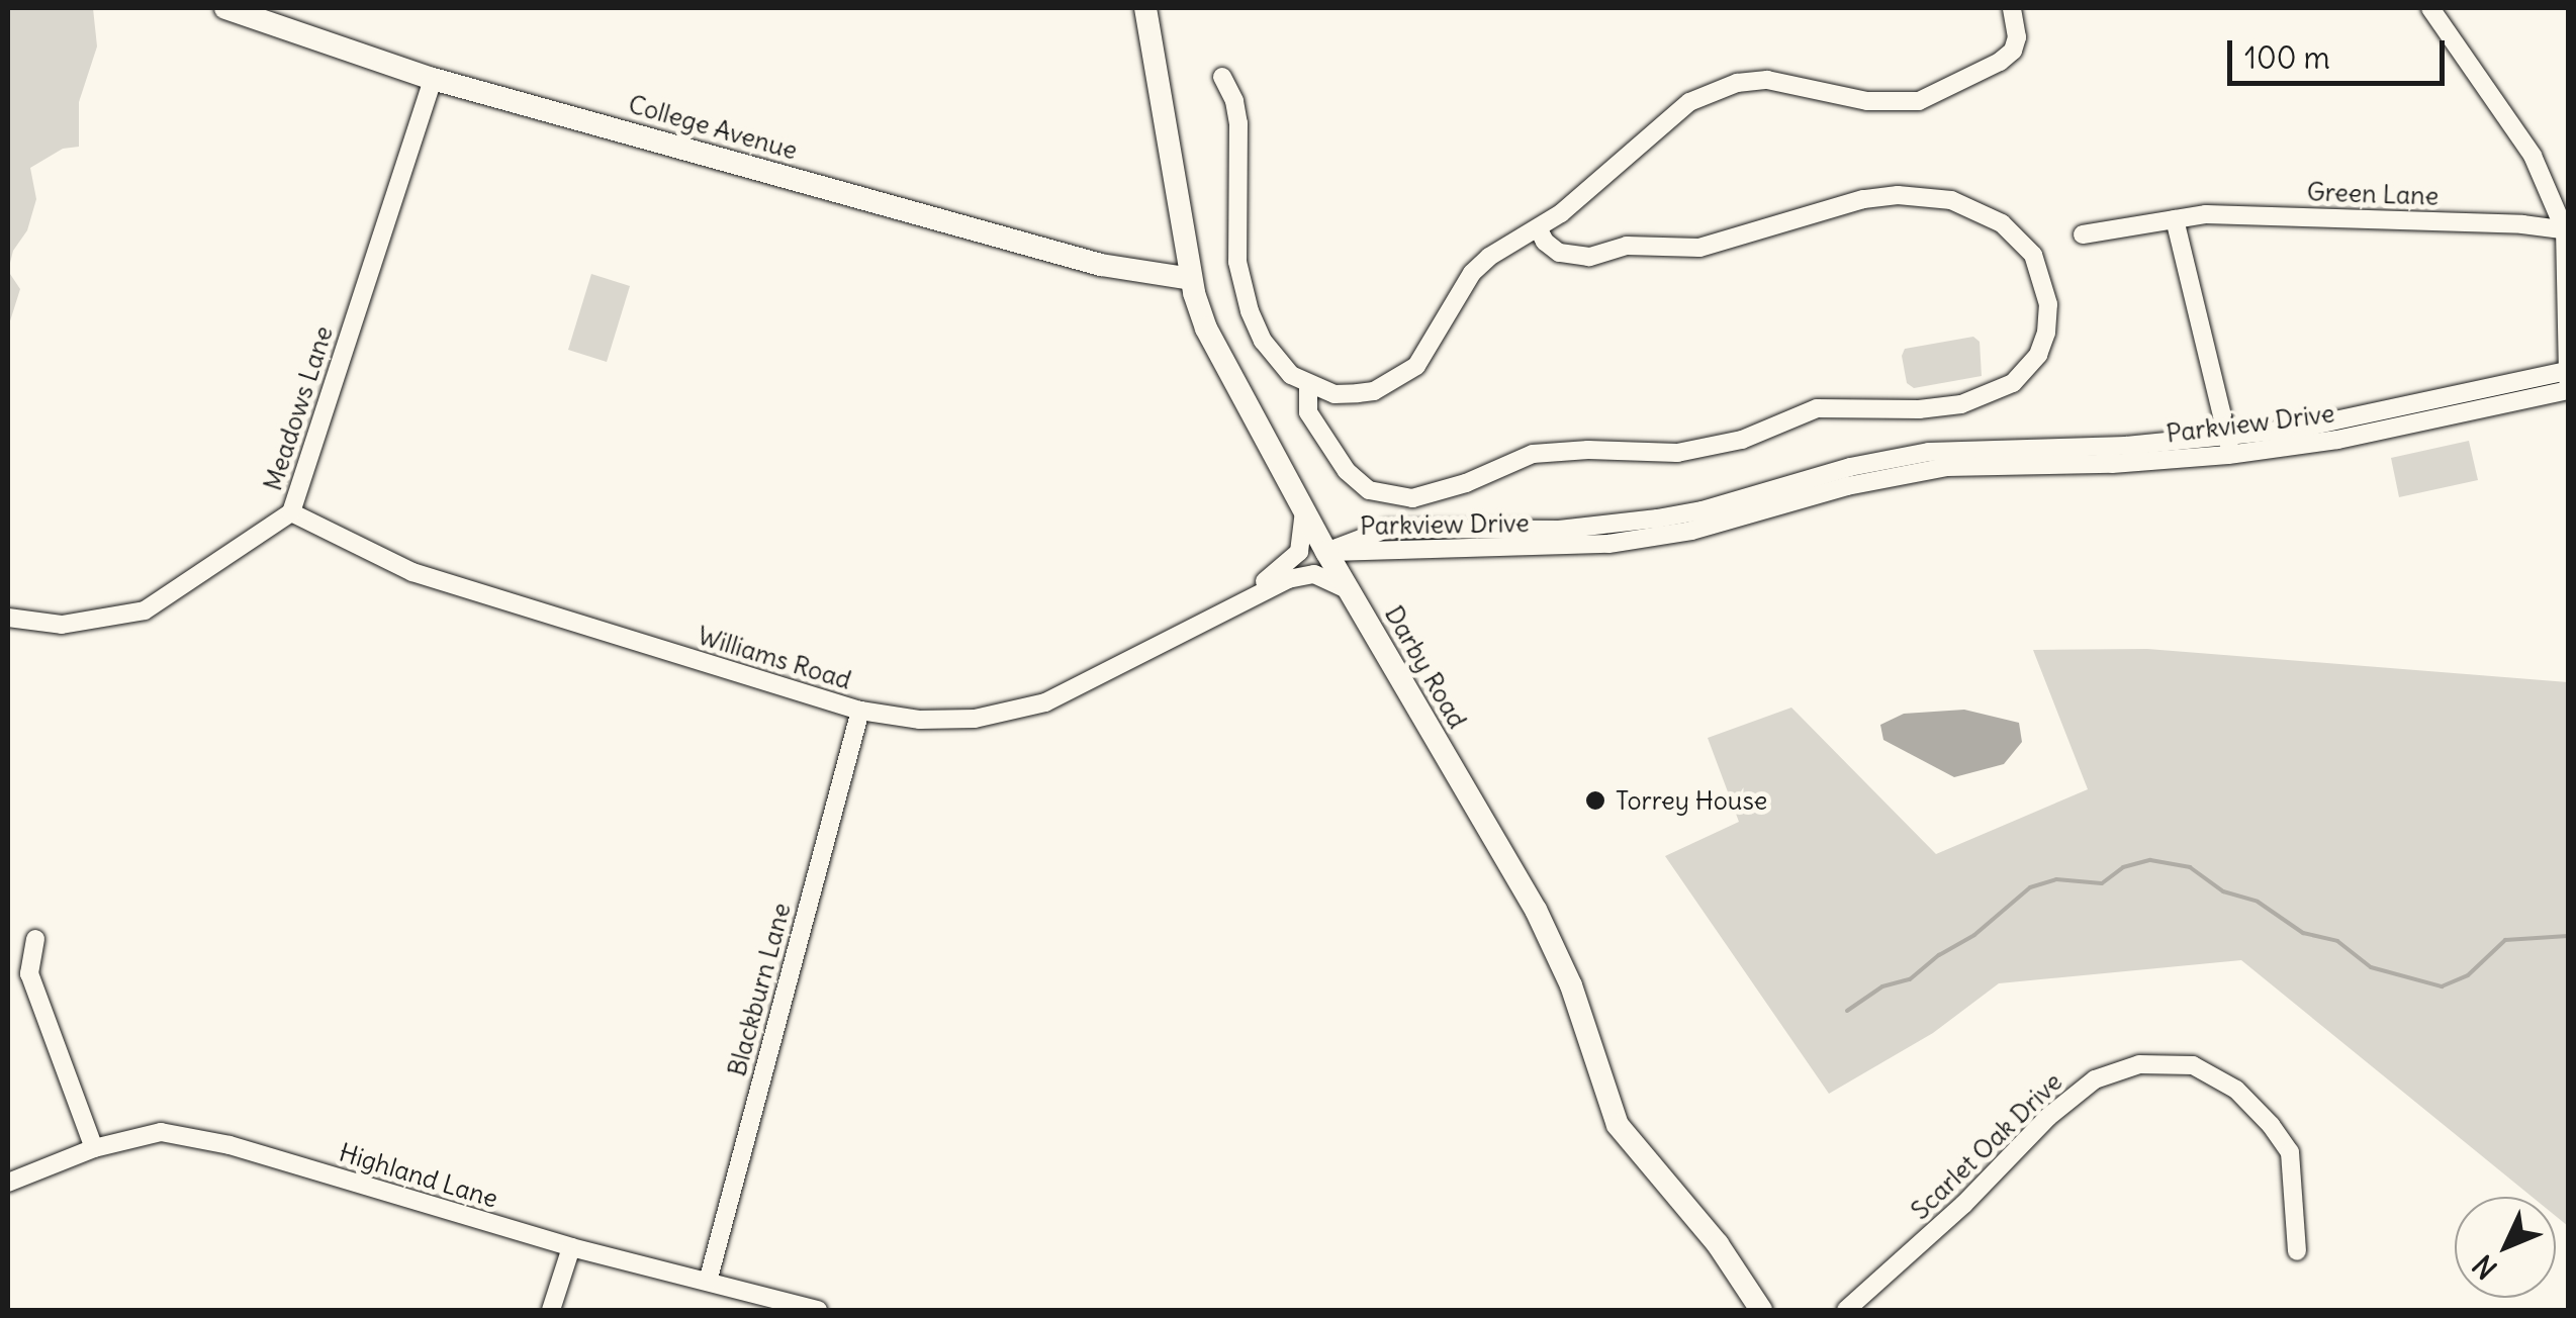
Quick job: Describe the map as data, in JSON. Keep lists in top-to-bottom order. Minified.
{"streets":{"main road":["College Avenue","Darby Road"],"street":["Green Lane","Meadows Lane","Parkview Drive","Williams Road","Blackburn Lane","Scarlet Oak Drive","Highland Lane"]},"crossings":[["College Avenue","Meadows Lane"],["College Avenue","Darby Road"],["Meadows Lane","Williams Road"],["Parkview Drive","Darby Road"],["Williams Road","Darby Road"],["Williams Road","Blackburn Lane"],["Blackburn Lane","Highland Lane"]],"places":["Torrey House"],"scale_bar":"100 m","north":"bottom left"}
